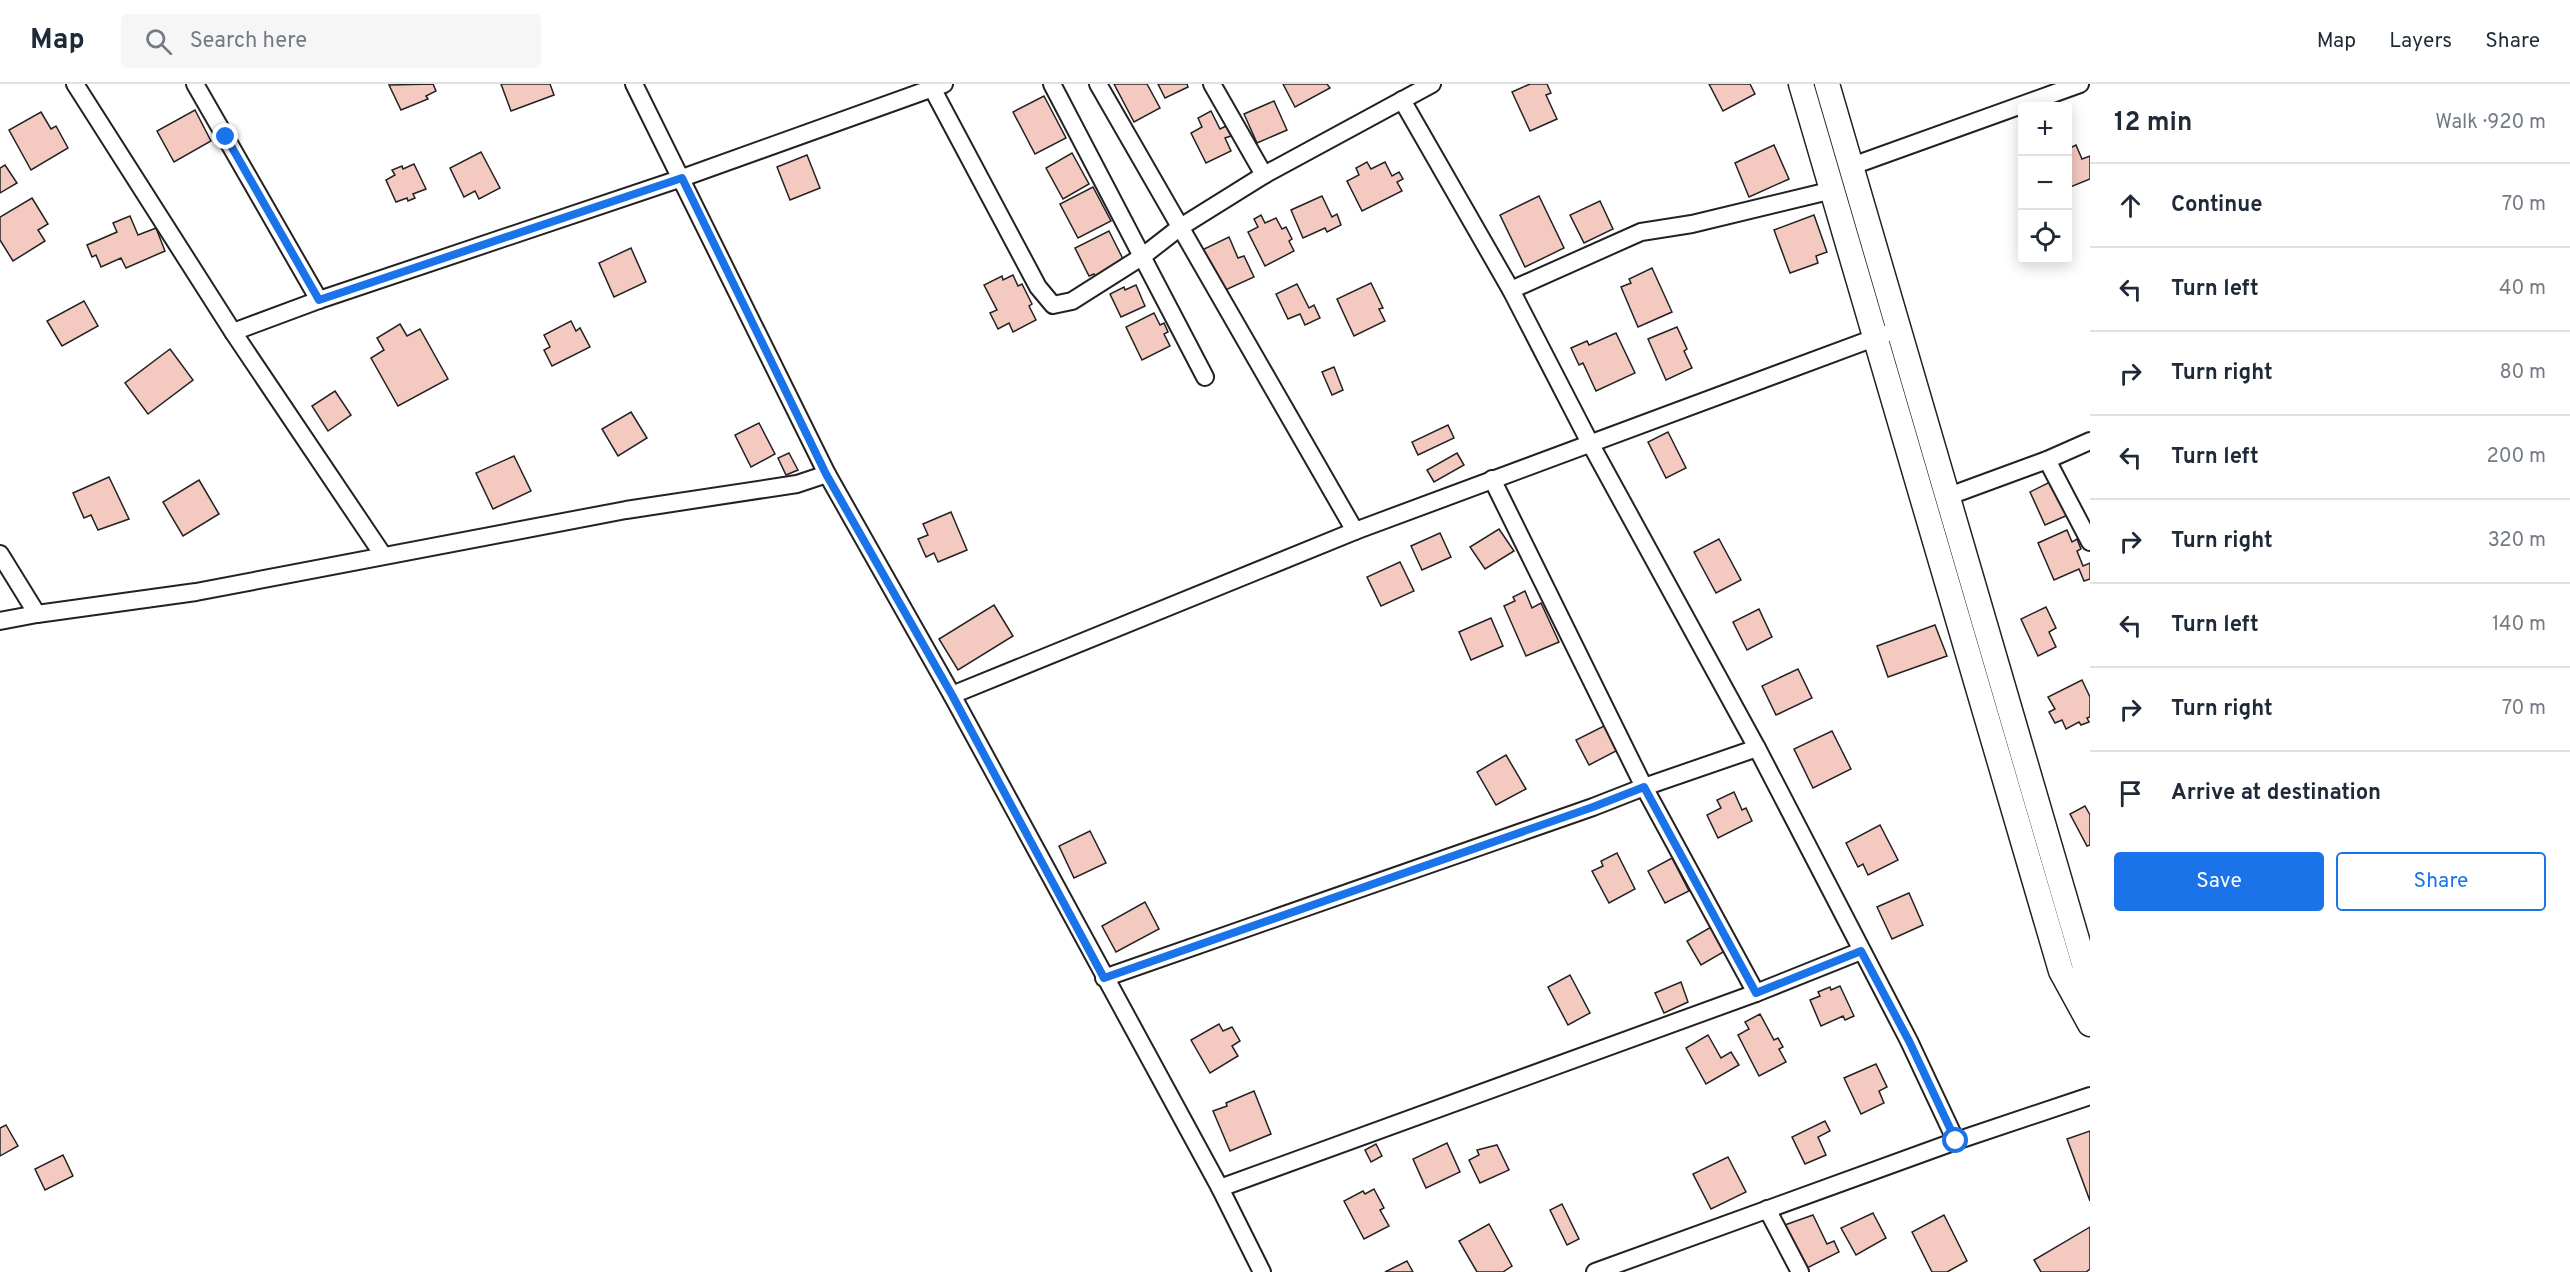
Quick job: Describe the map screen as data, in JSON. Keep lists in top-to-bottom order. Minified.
{"page":{"header":"Map","search":"Search here","nav":["Map","Layers","Share"],"heading":["12 min","Walk · 920 m"],"map_buttons":["+","−"],"list":[["Continue","70 m"],["Turn left","40 m"],["Turn right","80 m"],["Turn left","200 m"],["Turn right","320 m"],["Turn left","140 m"],["Turn right","70 m"],"Arrive at destination"],"buttons":["Save","Share"]}}
